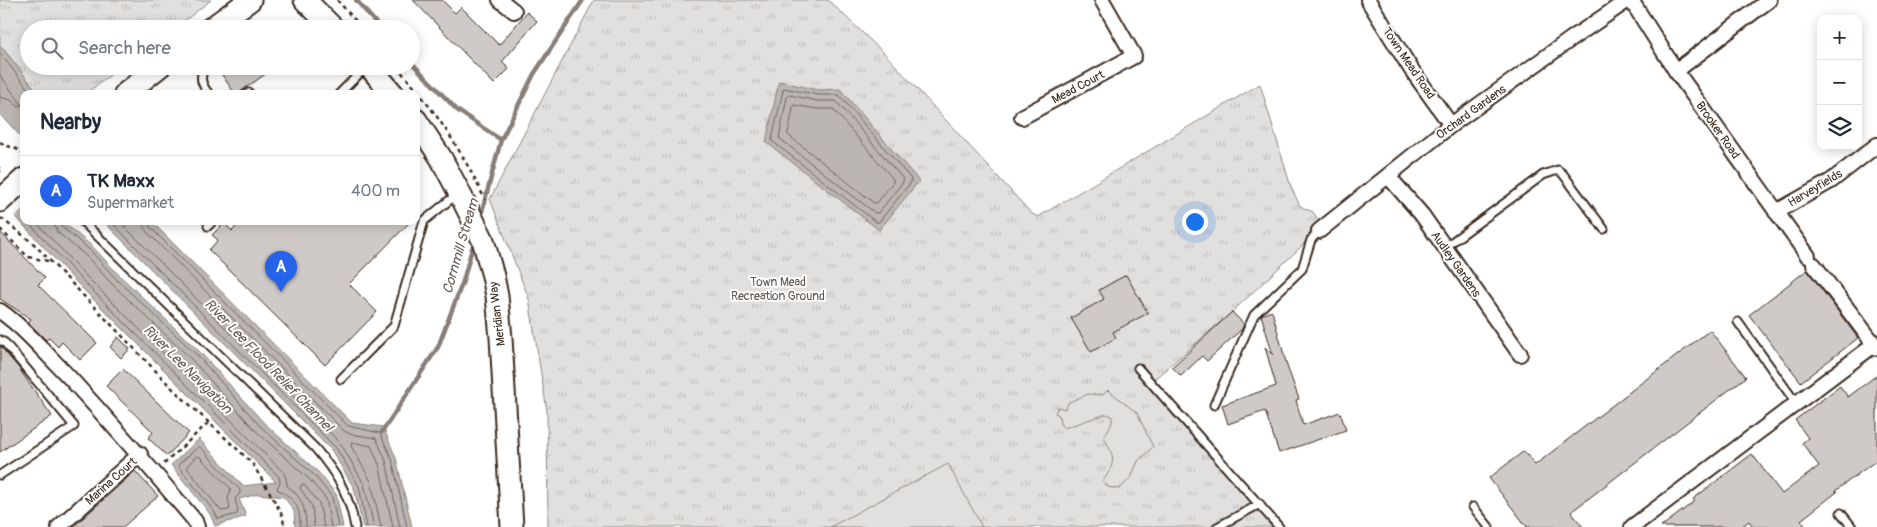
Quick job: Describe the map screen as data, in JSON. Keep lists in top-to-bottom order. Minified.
{"streets":{"main road":["Meridian Way"],"street":["Town Mead Road","Mead Court","Orchard Gardens","Brooker Road","Harveyfields","Audley Gardens","Marina Court"]},"crossings":[["Town Mead Road","Orchard Gardens"],["Orchard Gardens","Brooker Road"],["Orchard Gardens","Audley Gardens"],["Brooker Road","Harveyfields"]],"water":["Cornmill Stream","River Lee Flood Relief Channel","River Lee Navigation"],"parks":["Town Mead Recreation Ground"],"page":{"map_buttons":["+","−"],"search":"Search here","heading":"Nearby","list":[{"mark":"A","name":"TK Maxx","note":"Supermarket","value":"400 m"}],"pins":"A"}}
